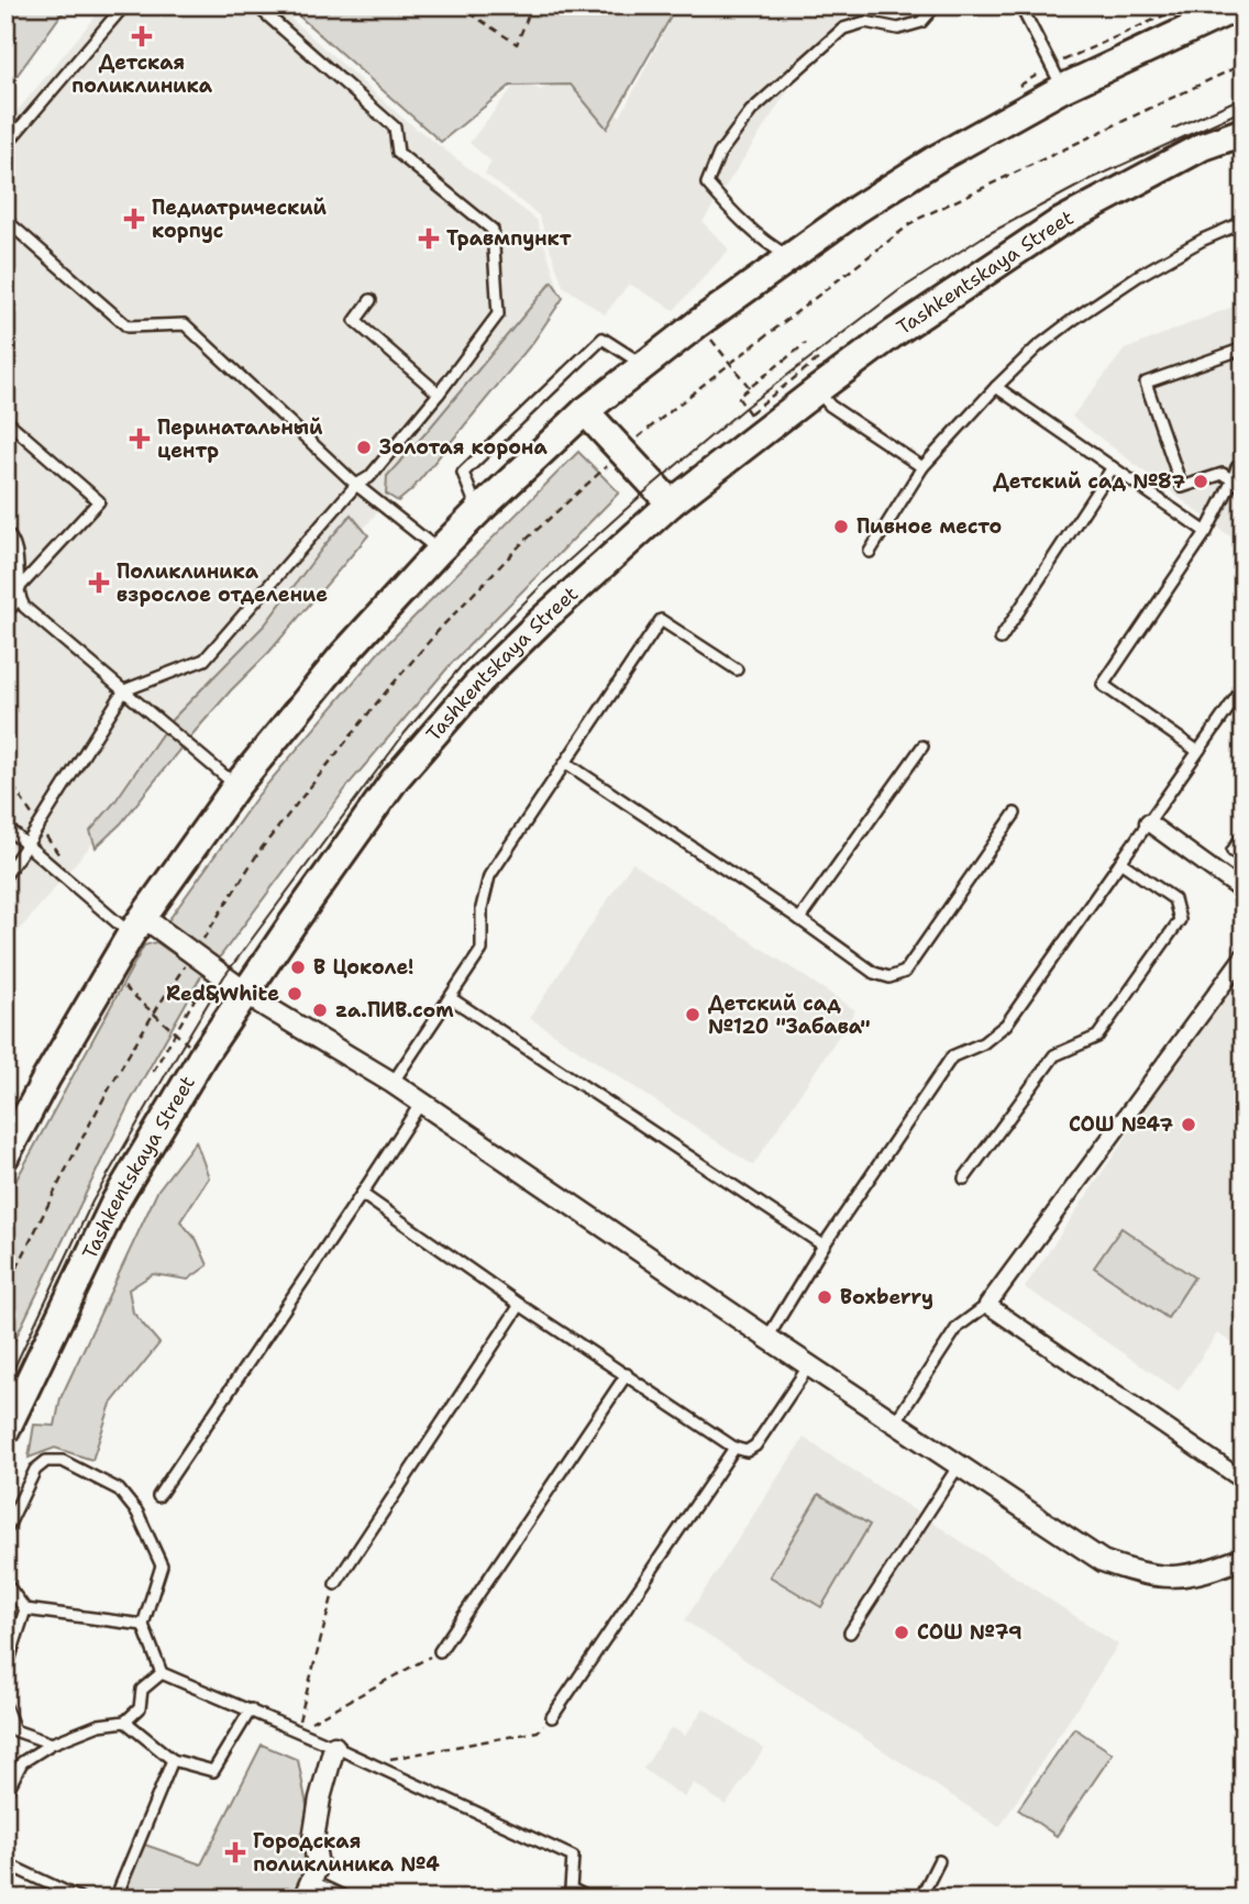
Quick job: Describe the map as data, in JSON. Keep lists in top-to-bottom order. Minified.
{"streets":{"main road":["Tashkentskaya Street"]},"places":{"health":["Детская поликлиника","Педиатрический корпус","Травмпункт","Перинатальный центр","Поликлиника взрослое отделение","Городская поликлиника №4"],"other":["Золотая корона","Детский сад №87","Пивное место","В Цоколе!","Red&White","za.ПИВ.com","Детский сад №120 \"Забава\"","СОШ №47","Boxberry","СОШ №79"]}}
